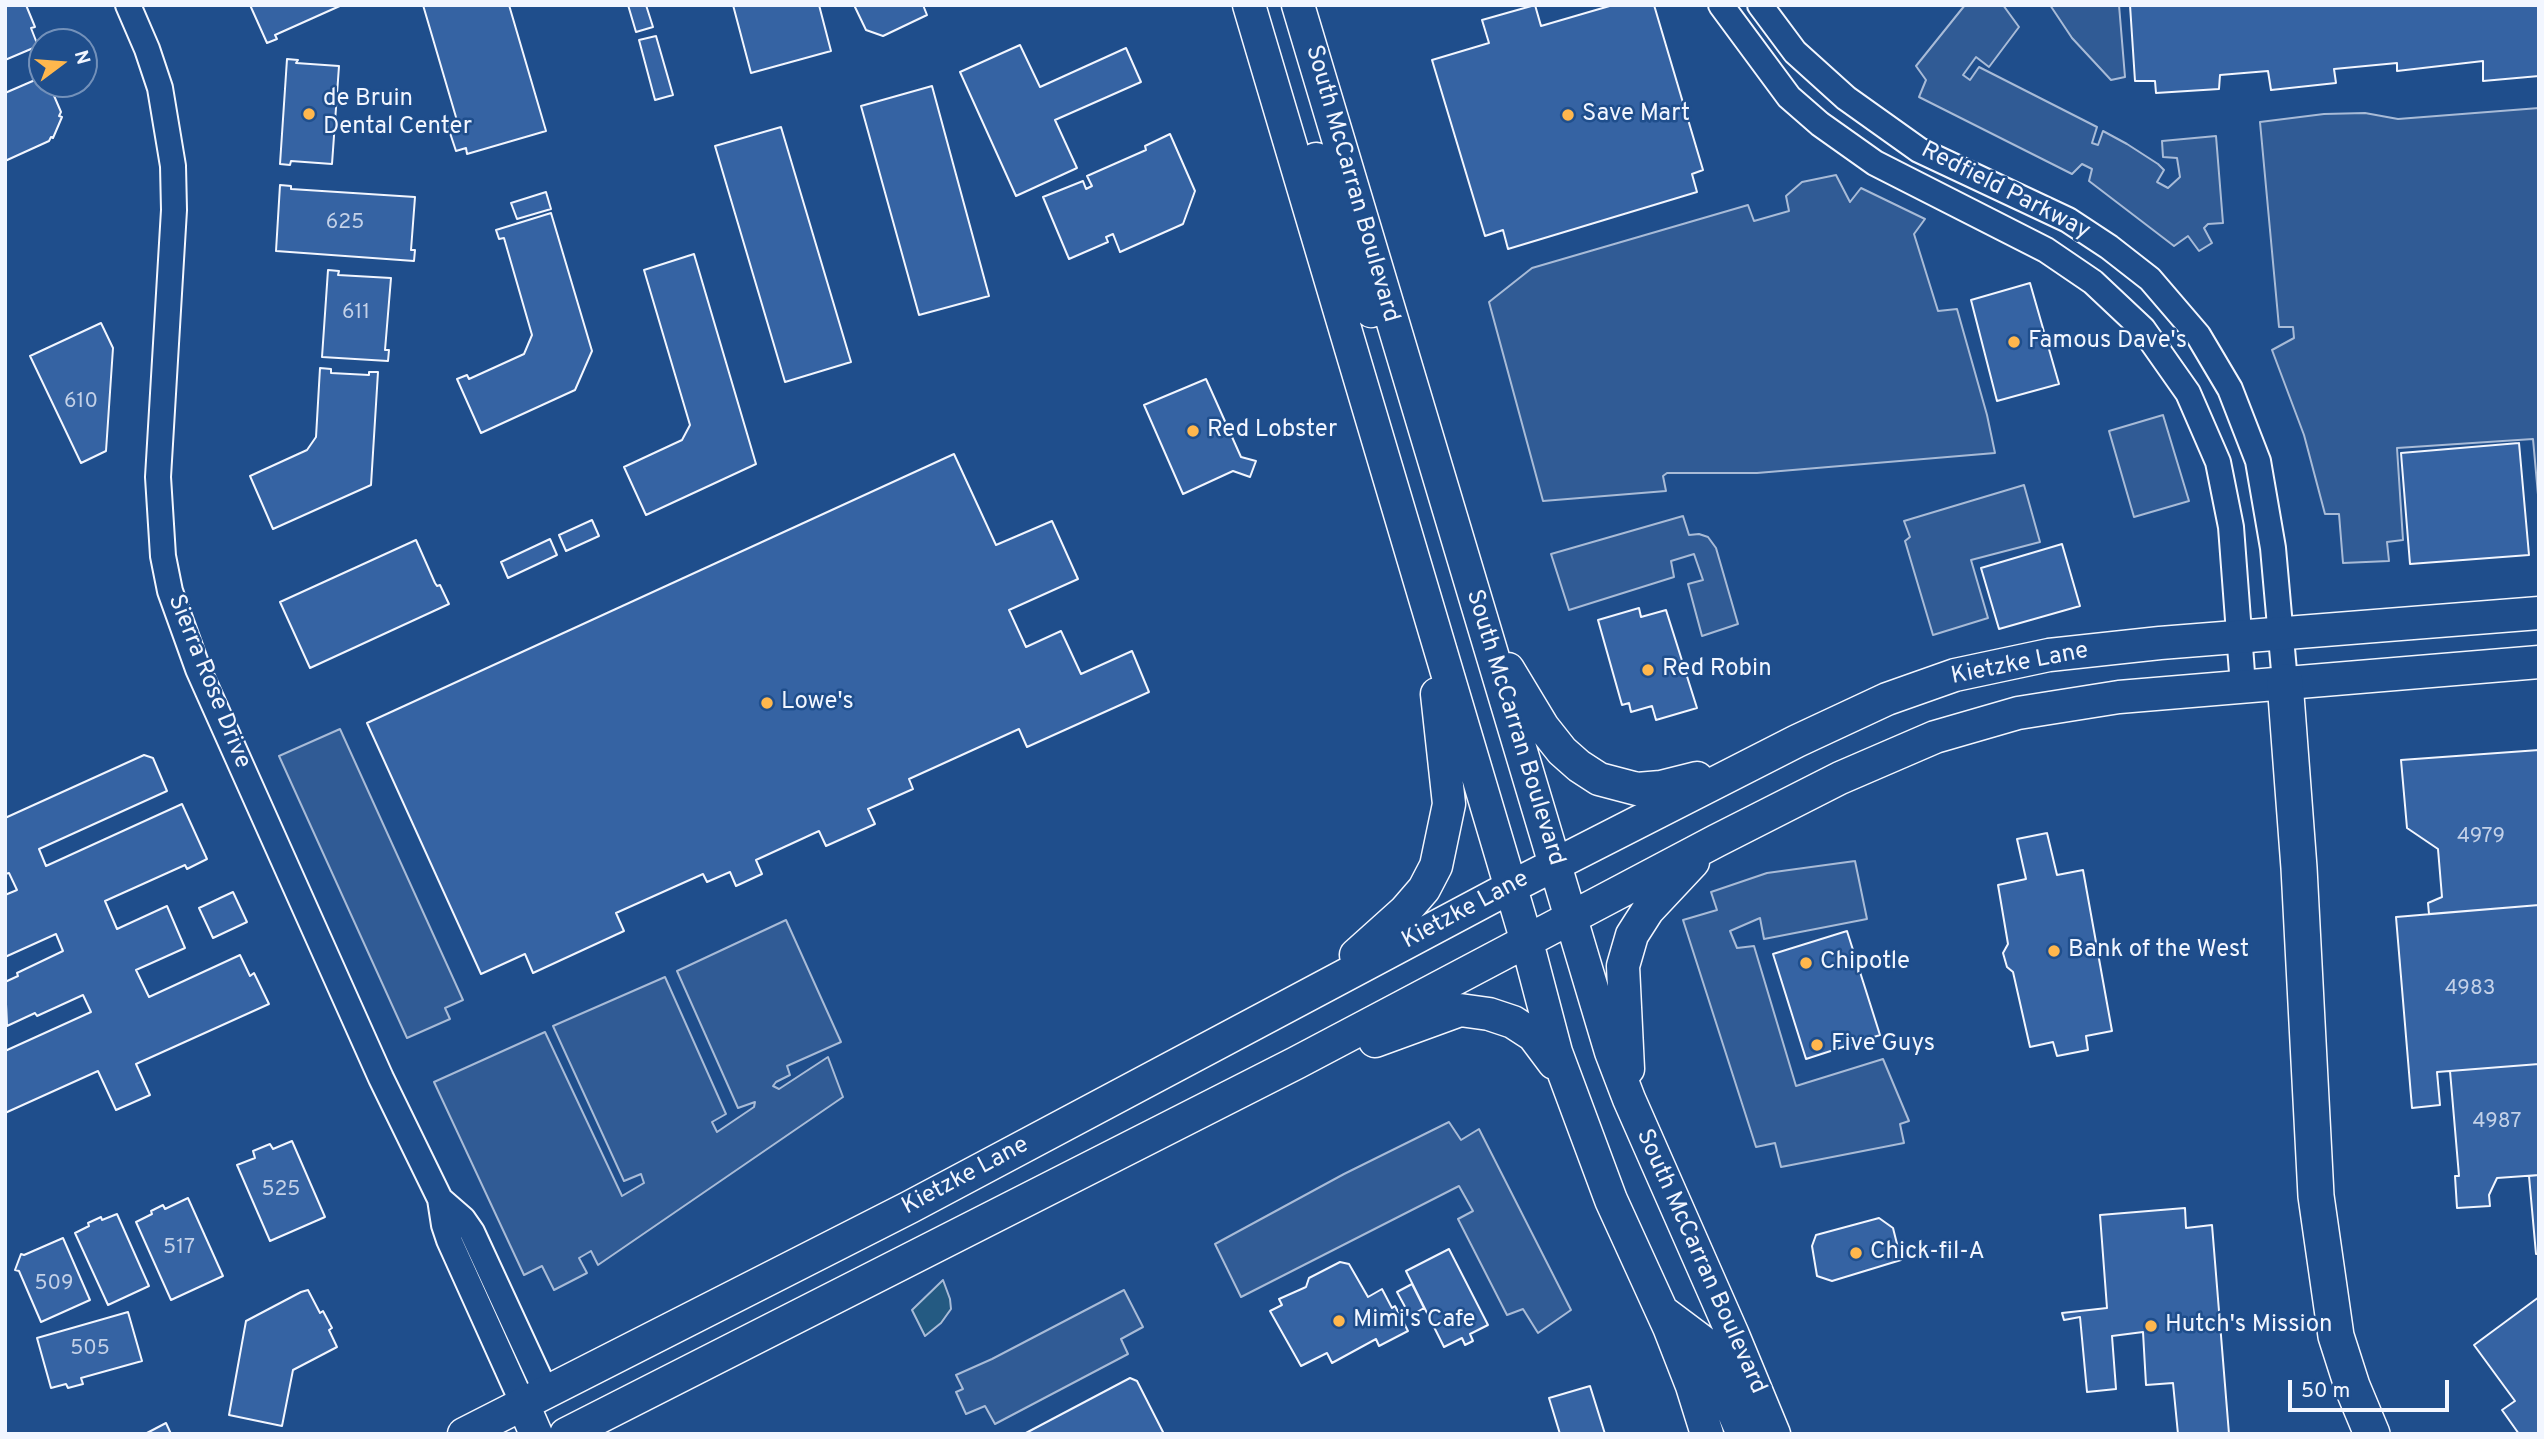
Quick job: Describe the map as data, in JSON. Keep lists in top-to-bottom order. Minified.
{"streets":{"main road":["South McCarran Boulevard","Kietzke Lane"],"street":["Redfield Parkway","Sierra Rose Drive"]},"crossings":[["South McCarran Boulevard","Kietzke Lane"],["Redfield Parkway","Kietzke Lane"],["Kietzke Lane","Sierra Rose Drive"]],"places":["de Bruin Dental Center","Save Mart","Famous Dave's","Red Lobster","Red Robin","Lowe's","Bank of the West","Chipotle","Five Guys","Chick-fil-A","Mimi's Cafe","Hutch's Mission"],"house_numbers":["625","611","610","4979","4983","4987","525","517","509","505"],"scale_bar":"50 m","north":"right"}
